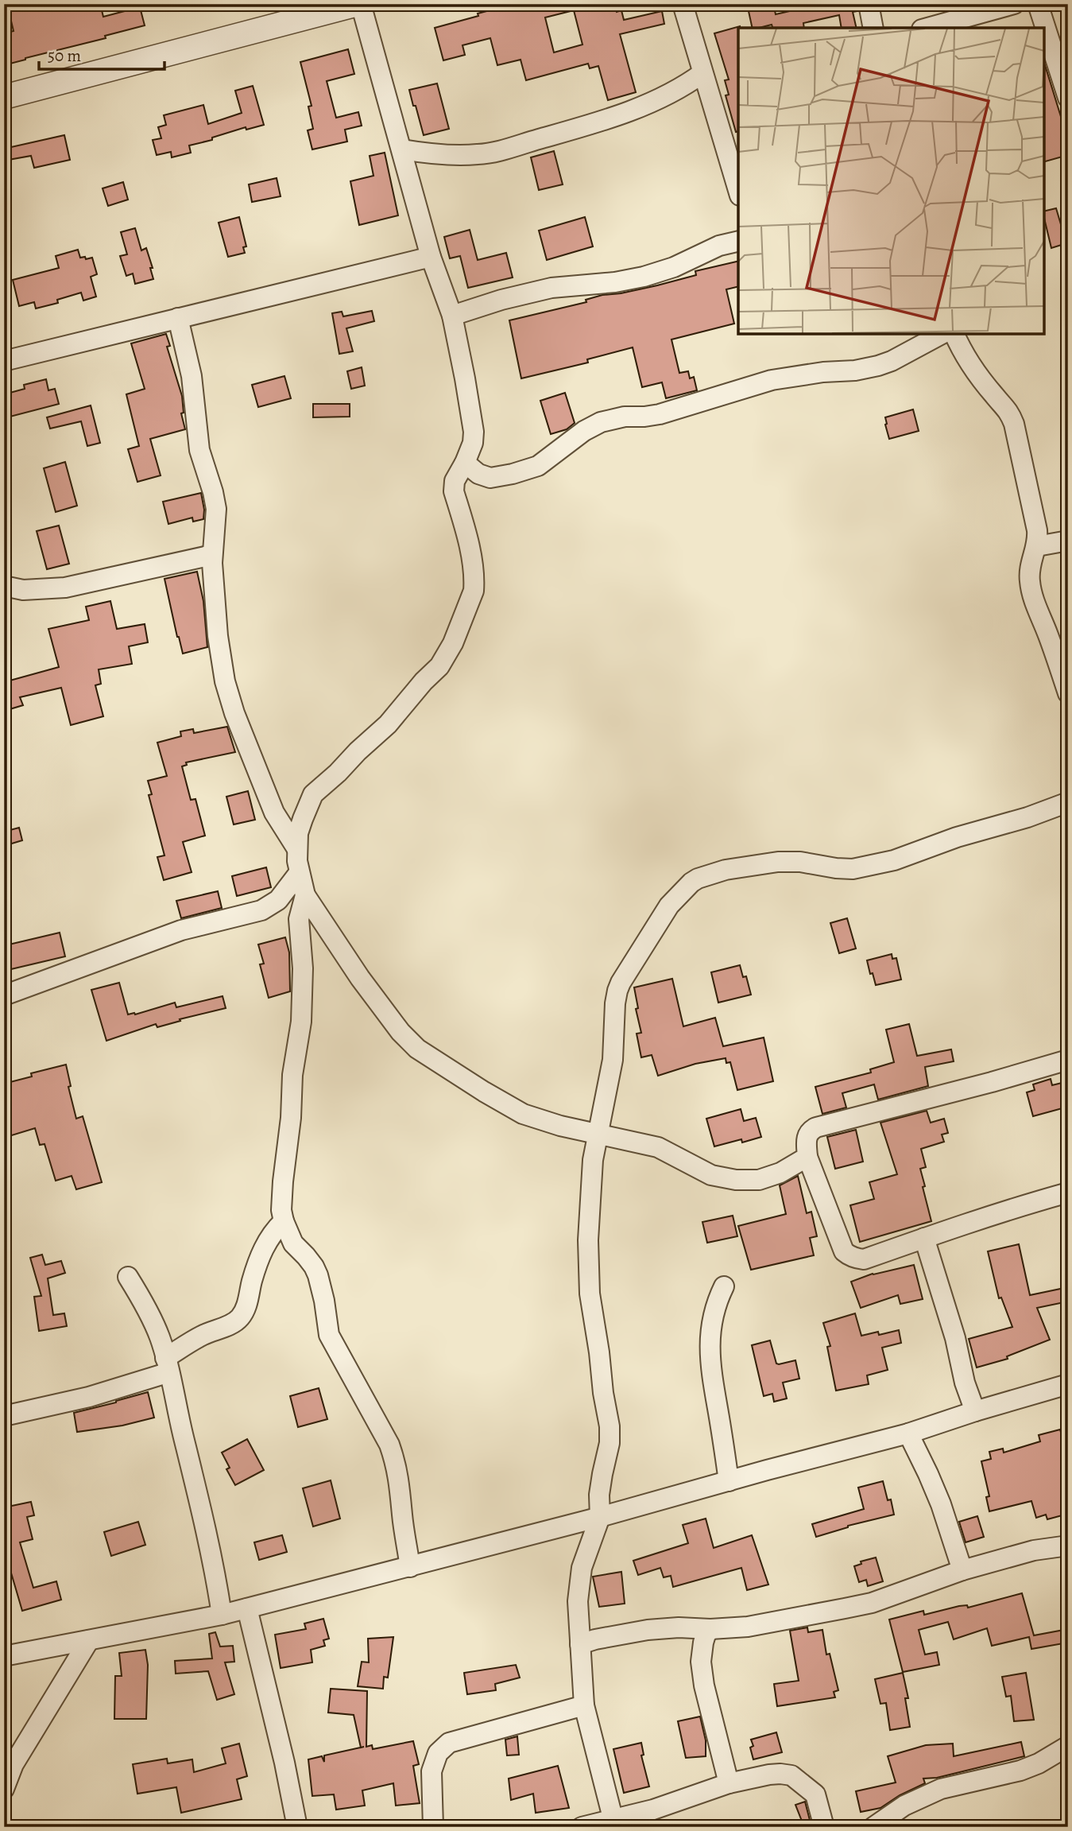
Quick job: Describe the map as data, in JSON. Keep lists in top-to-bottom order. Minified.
{"scale_bar":"50 m"}
